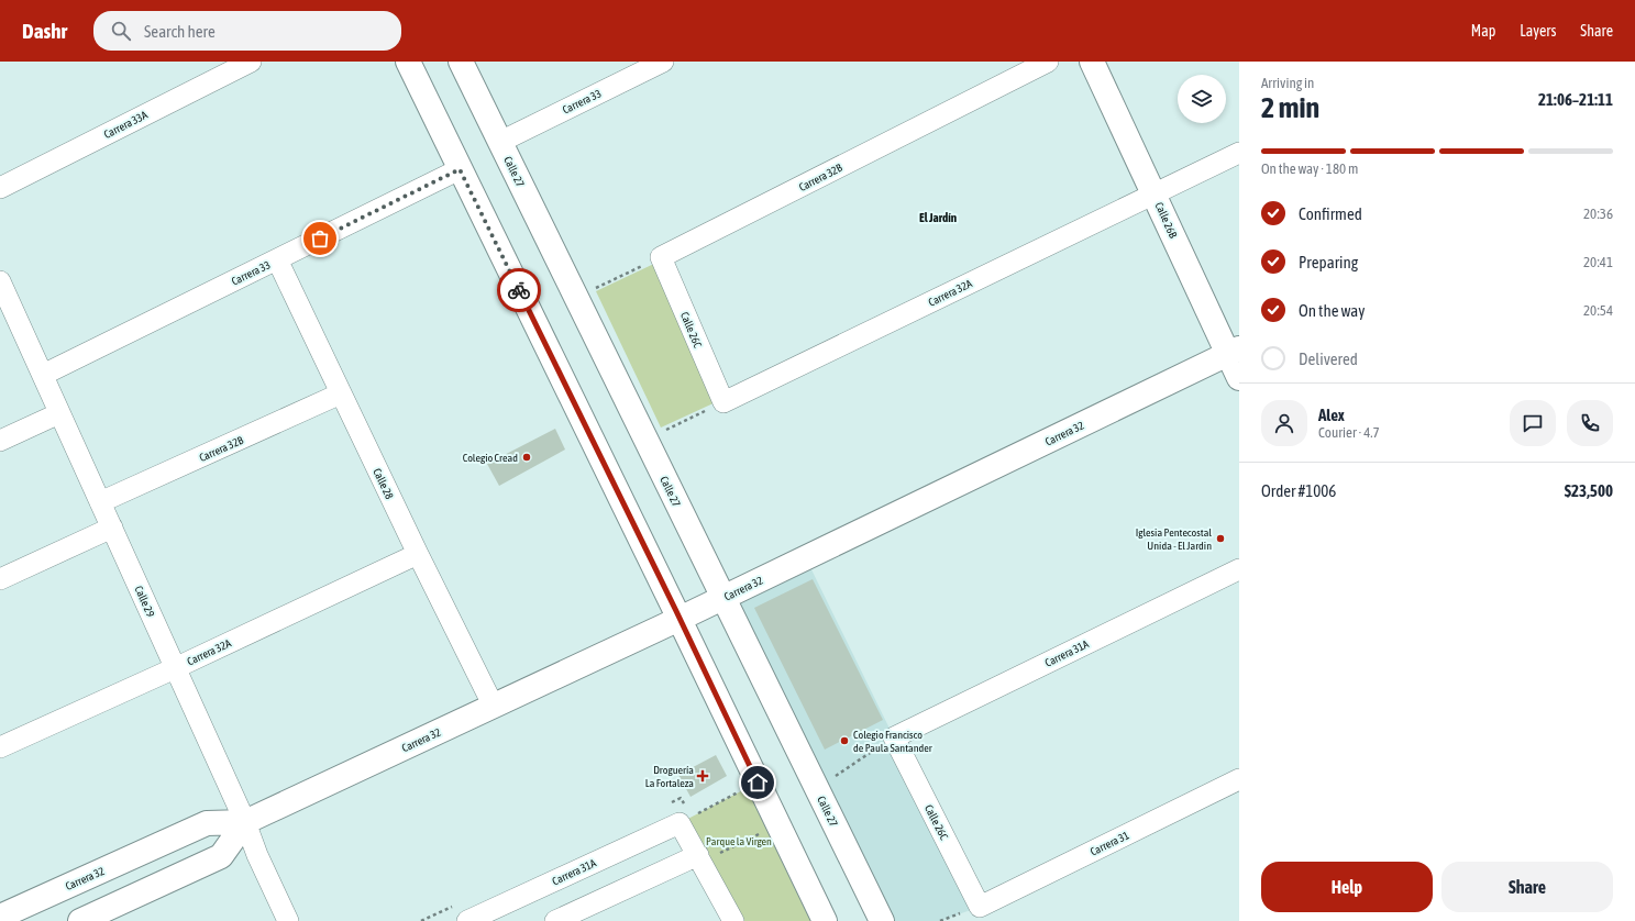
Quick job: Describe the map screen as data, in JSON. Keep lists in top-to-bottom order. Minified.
{"streets":{"main road":["Calle 27","Calle 26B","Carrera 32"],"street":["Carrera 33","Carrera 33A","Carrera 32B","Carrera 32A","Calle 26C","Calle 28","Calle 29","Carrera 31A","Carrera 31"]},"crossings":[["Carrera 33","Calle 27"],["Carrera 33","Calle 28"],["Carrera 33","Calle 29"],["Calle 27","Carrera 32"],["Carrera 32B","Calle 26C"],["Carrera 32B","Calle 28"],["Carrera 32B","Calle 29"],["Calle 26B","Carrera 32A"],["Calle 26B","Carrera 32"],["Carrera 32A","Calle 26C"],["Carrera 32A","Calle 28"],["Carrera 32A","Calle 29"],["Calle 26C","Carrera 31A"],["Calle 26C","Carrera 31"],["Carrera 32","Calle 28"],["Carrera 32","Calle 29"]],"districts":["El Jardín"],"parks":["Parque la Virgen"],"places":{"other":["Colegio Cread","Iglesia Pentecostal Unida - El Jardin","Colegio Francisco de Paula Santander"],"health":["Droguería La Fortaleza"]},"page":{"header":"Dashr","search":"Search here","nav":["Map","Layers","Share"],"heading":["2 min","Arriving in","21:06–21:11"],"panel":["Alex","Courier · 4.7","Order #1006","$23,500"],"bar":"On the way · 180 m","list":[["Confirmed","20:36"],["Preparing","20:41"],["On the way","20:54"],"Delivered"],"buttons":["Help","Share"]}}
